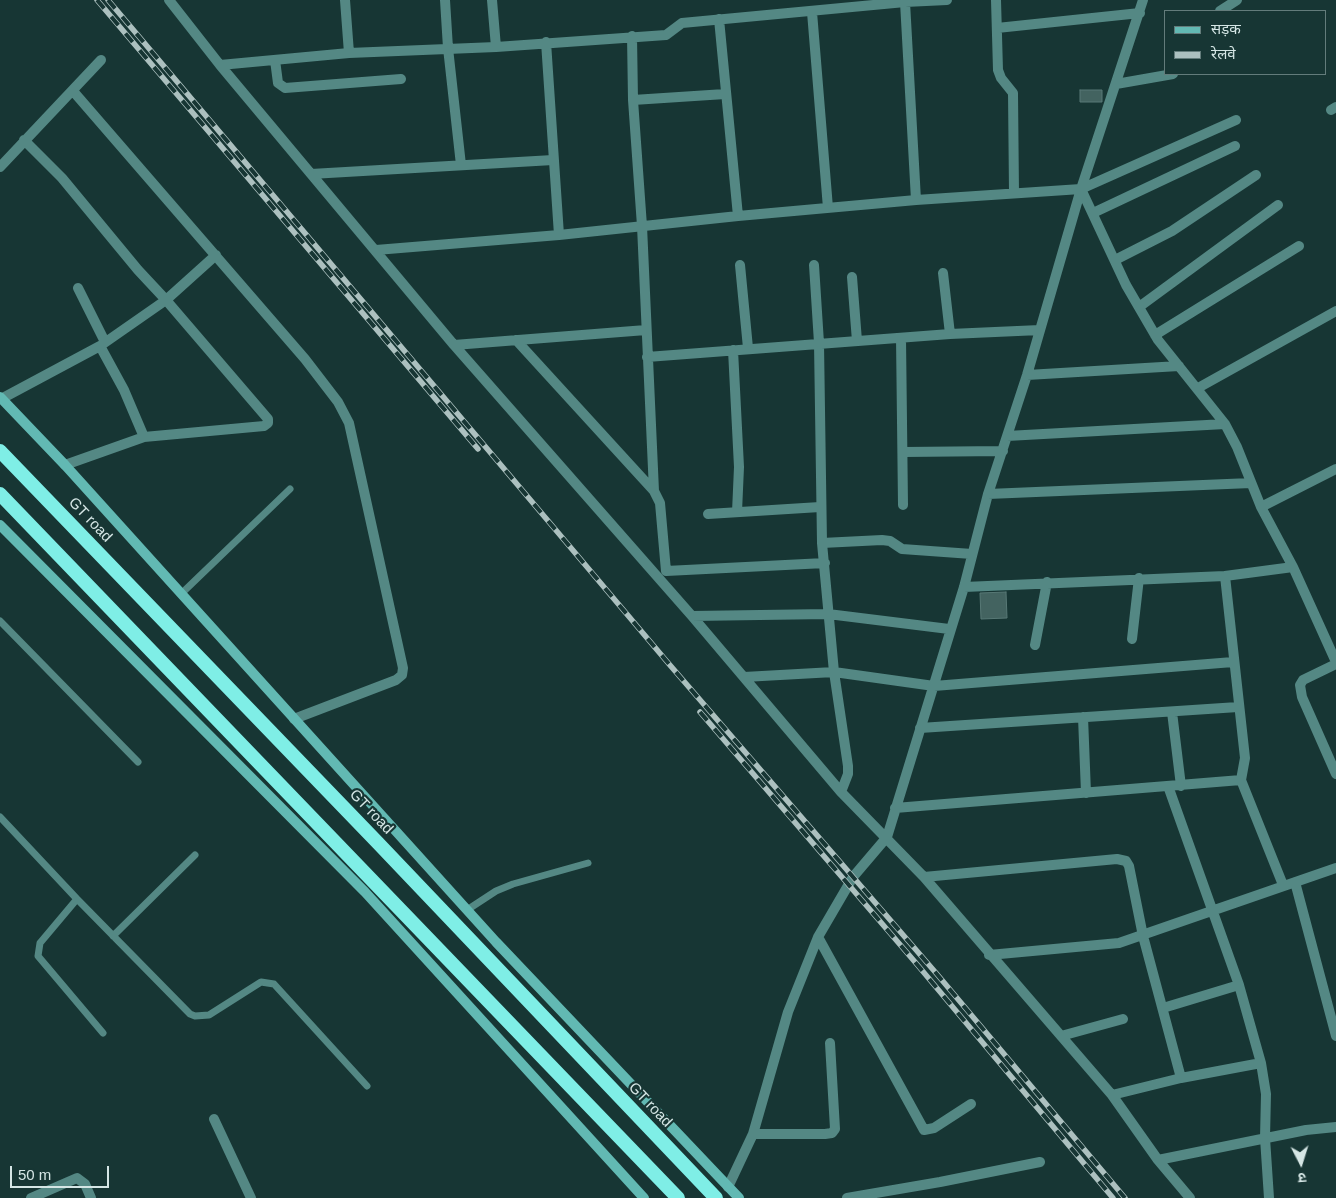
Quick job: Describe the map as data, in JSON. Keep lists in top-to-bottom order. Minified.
{"streets":{"highway":["GT road"]},"legend":["सड़क","रेलवे"],"scale_bar":"50 m","north":"bottom"}
